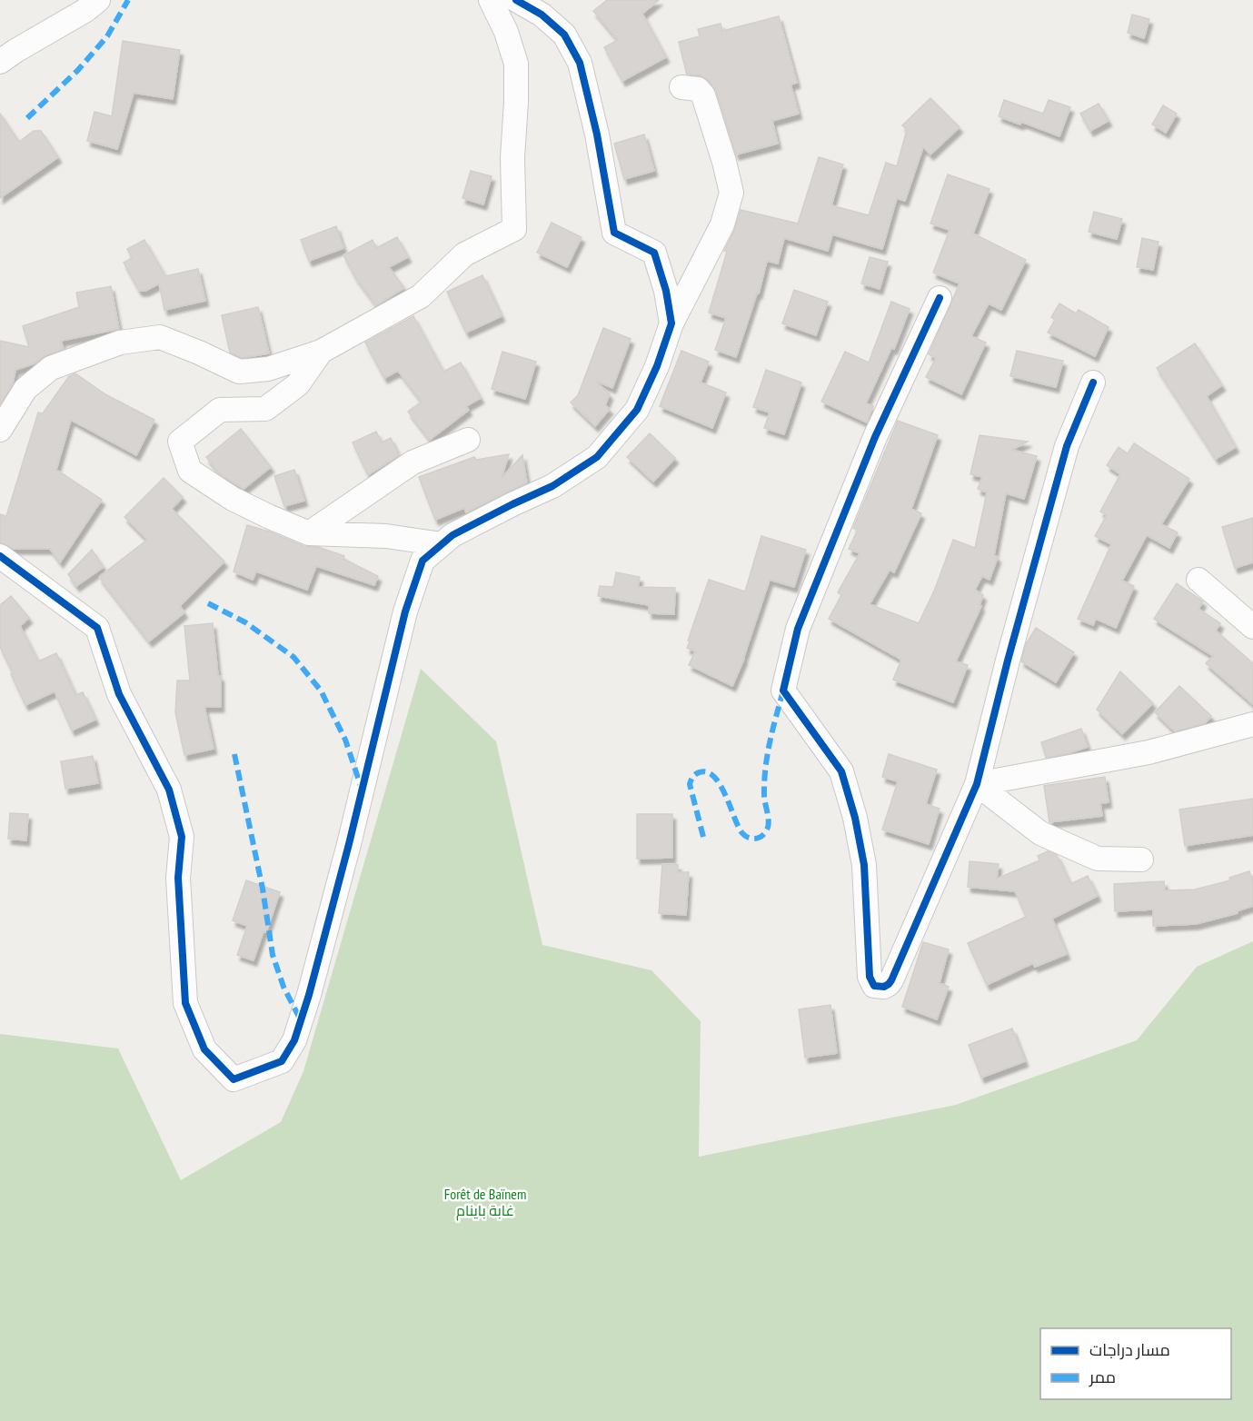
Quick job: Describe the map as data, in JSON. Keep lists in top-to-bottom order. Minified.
{"parks":["Forêt de Baïnem غابة باينام"],"legend":["مسار دراجات","ممر"]}
